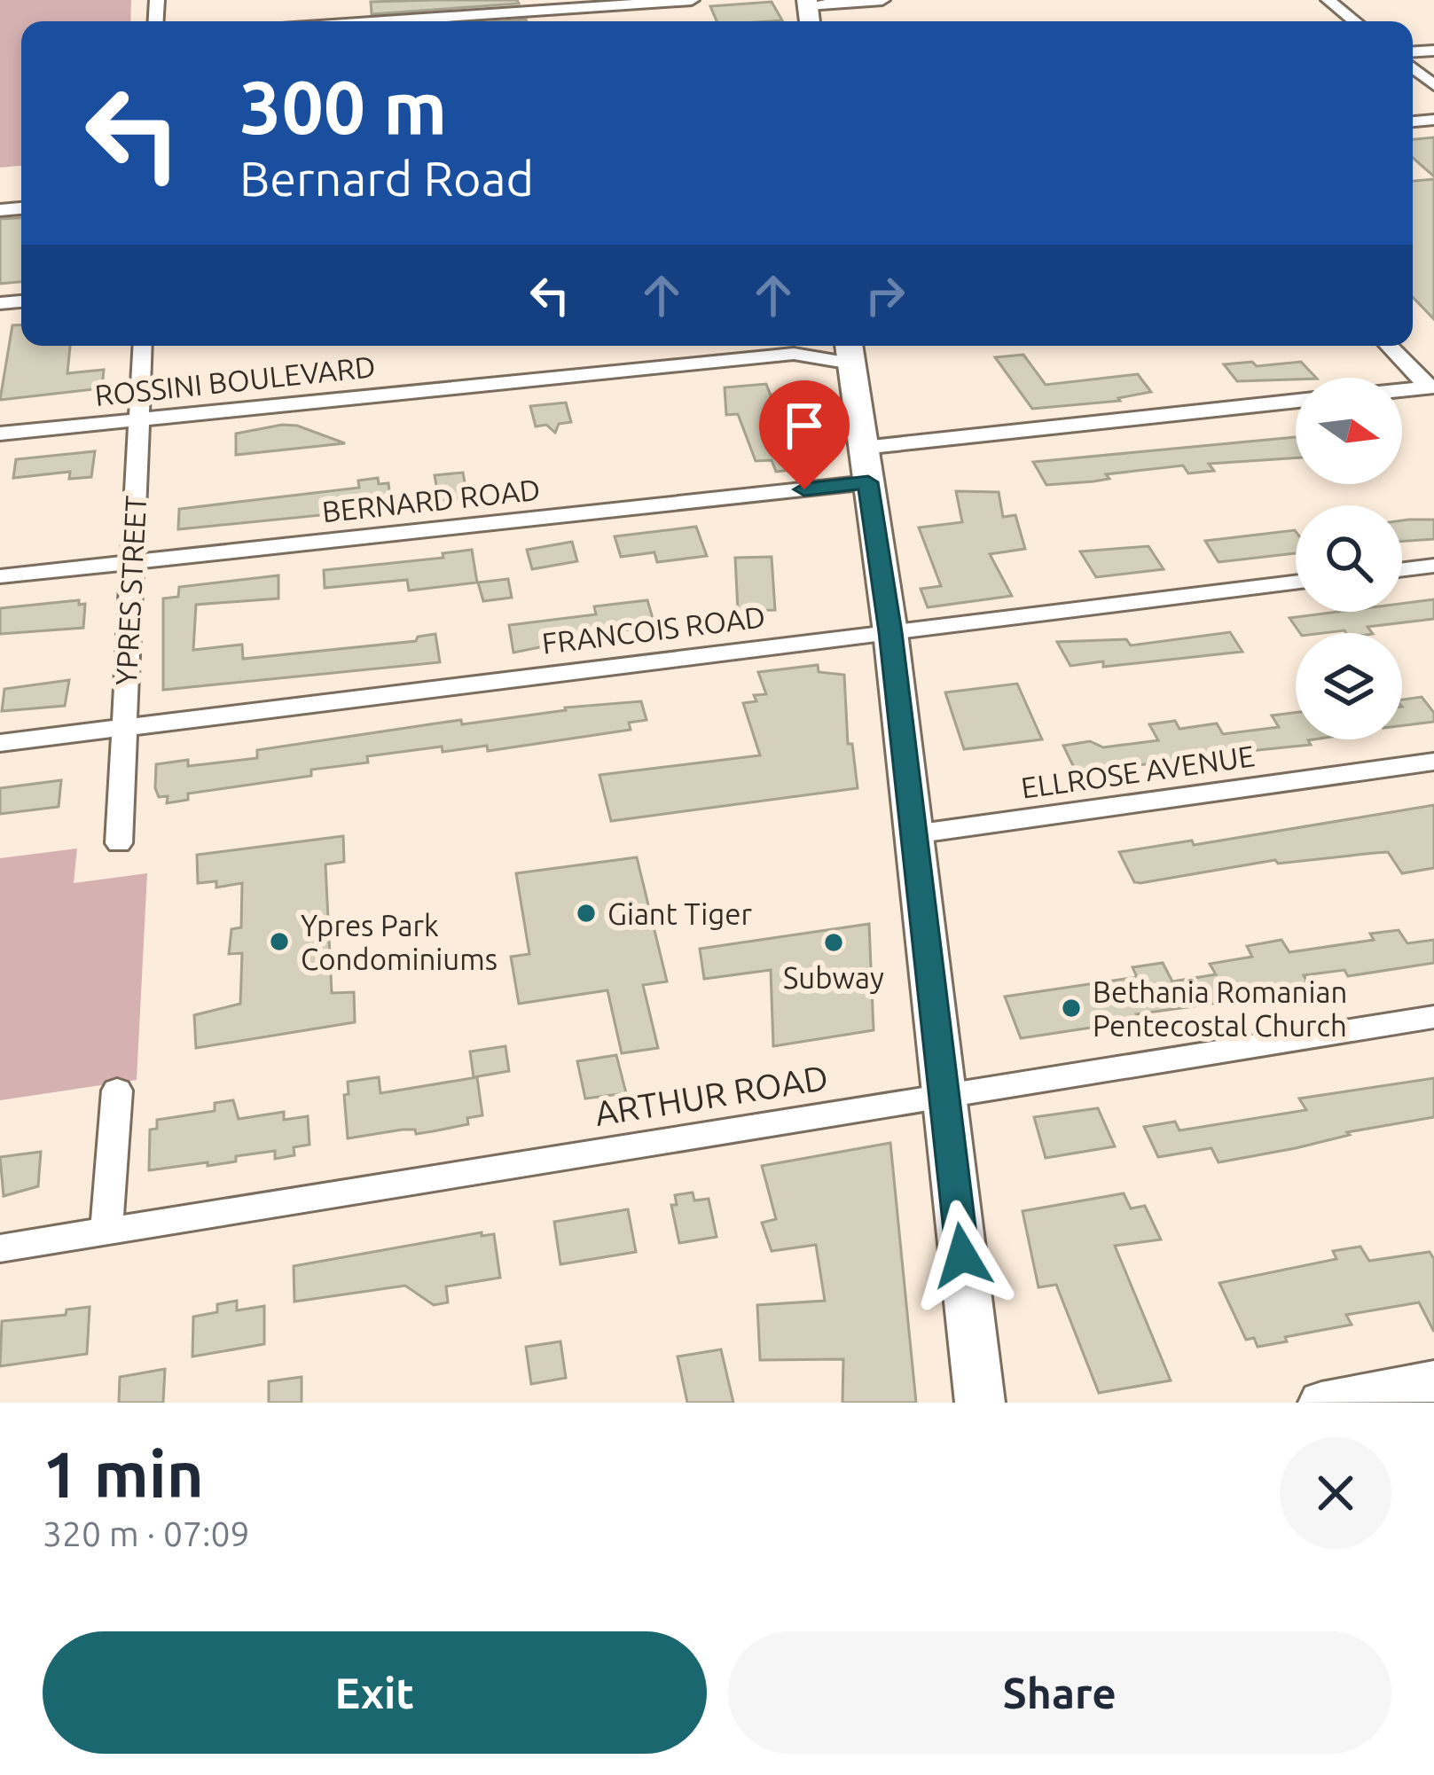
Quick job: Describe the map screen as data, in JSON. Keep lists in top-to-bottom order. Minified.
{"streets":{"street":["ROSSINI BOULEVARD","BERNARD ROAD","YPRES STREET","FRANCOIS ROAD","ELLROSE AVENUE","ARTHUR ROAD"]},"crossings":[["ROSSINI BOULEVARD","YPRES STREET"],["BERNARD ROAD","YPRES STREET"],["YPRES STREET","FRANCOIS ROAD"]],"places":["Giant Tiger","Ypres Park Condominiums","Subway","Bethania Romanian Pentecostal Church"],"north":"right","page":{"turn":["300 m","Bernard Road"],"heading":["1 min","320 m · 07:09"],"buttons":["Exit","Share"]}}
